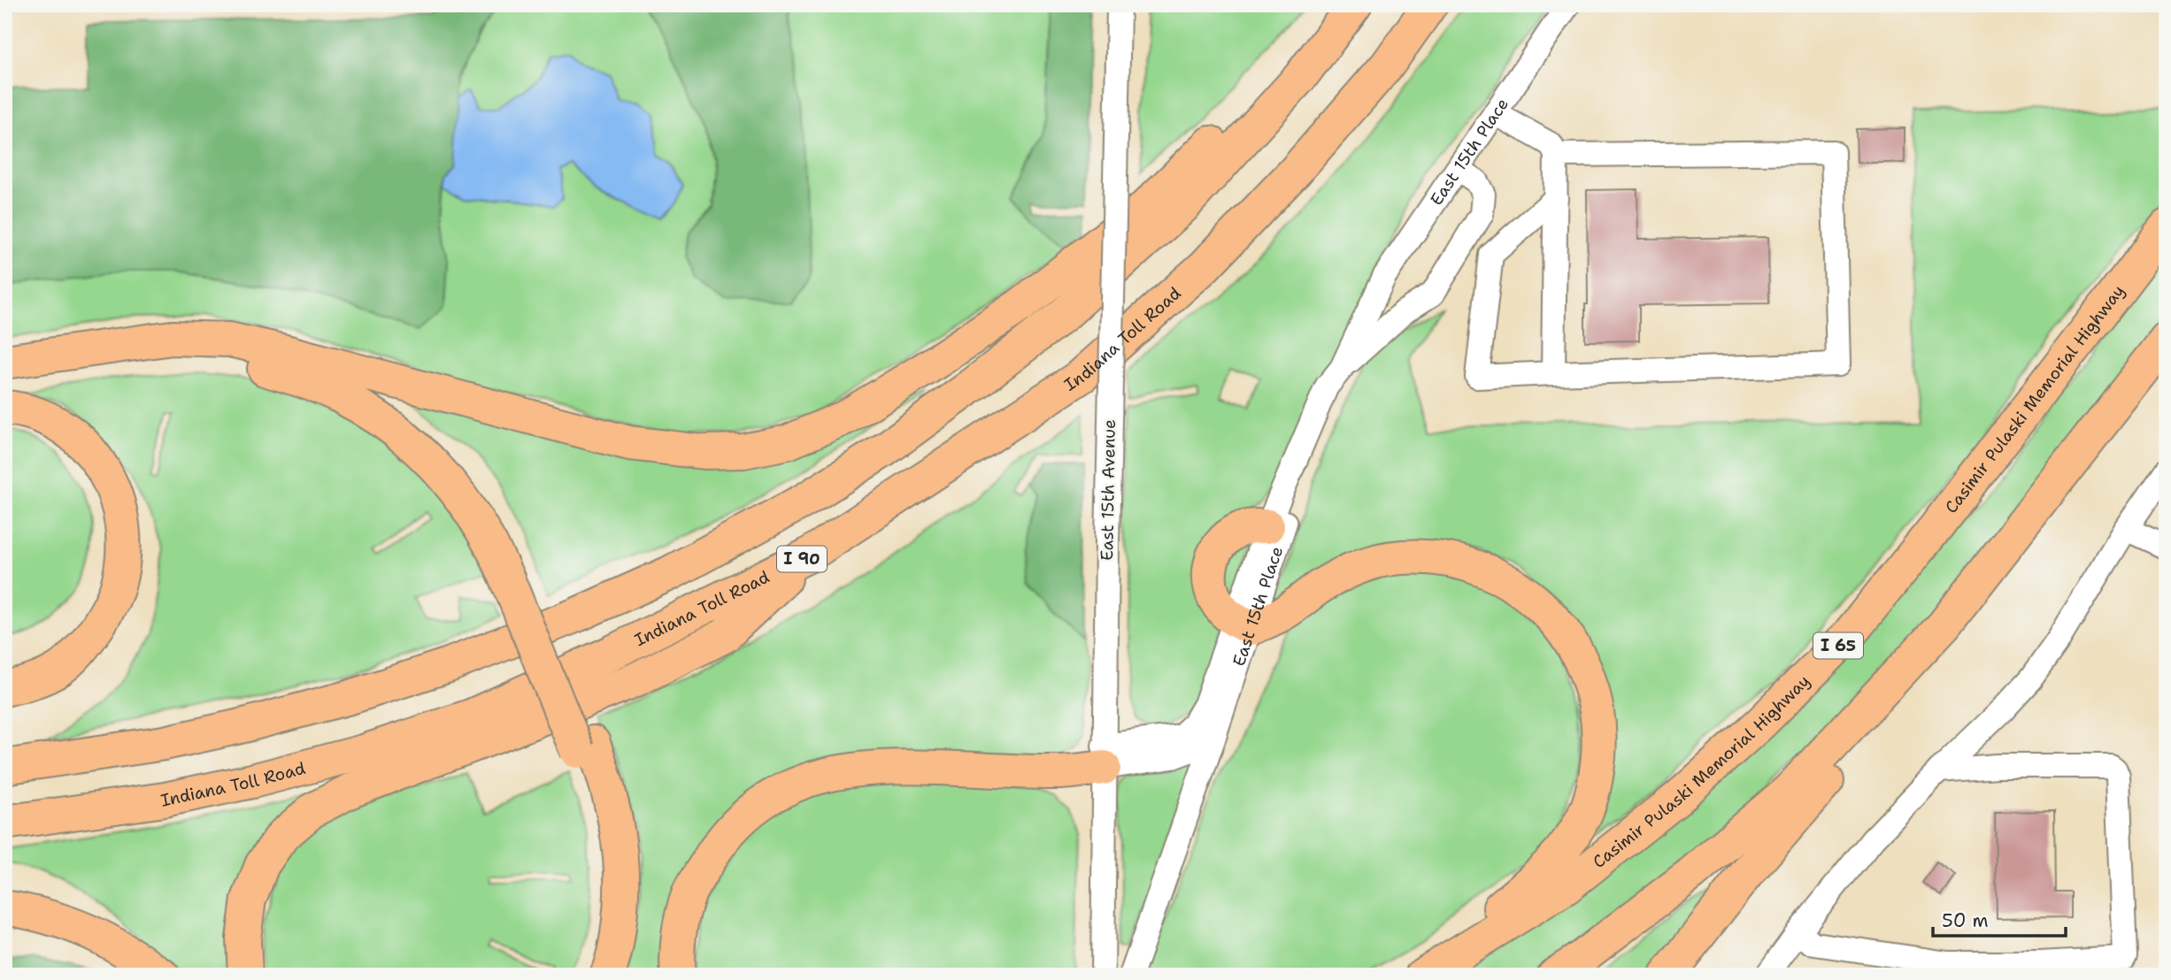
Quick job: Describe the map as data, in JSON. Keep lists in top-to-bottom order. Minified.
{"streets":{"highway":["Indiana Toll Road","Casimir Pulaski Memorial Highway","I 90","I 65"],"street":["East 15th Place","East 15th Avenue"]},"crossings":[["East 15th Place","East 15th Avenue"]],"scale_bar":"50 m"}
